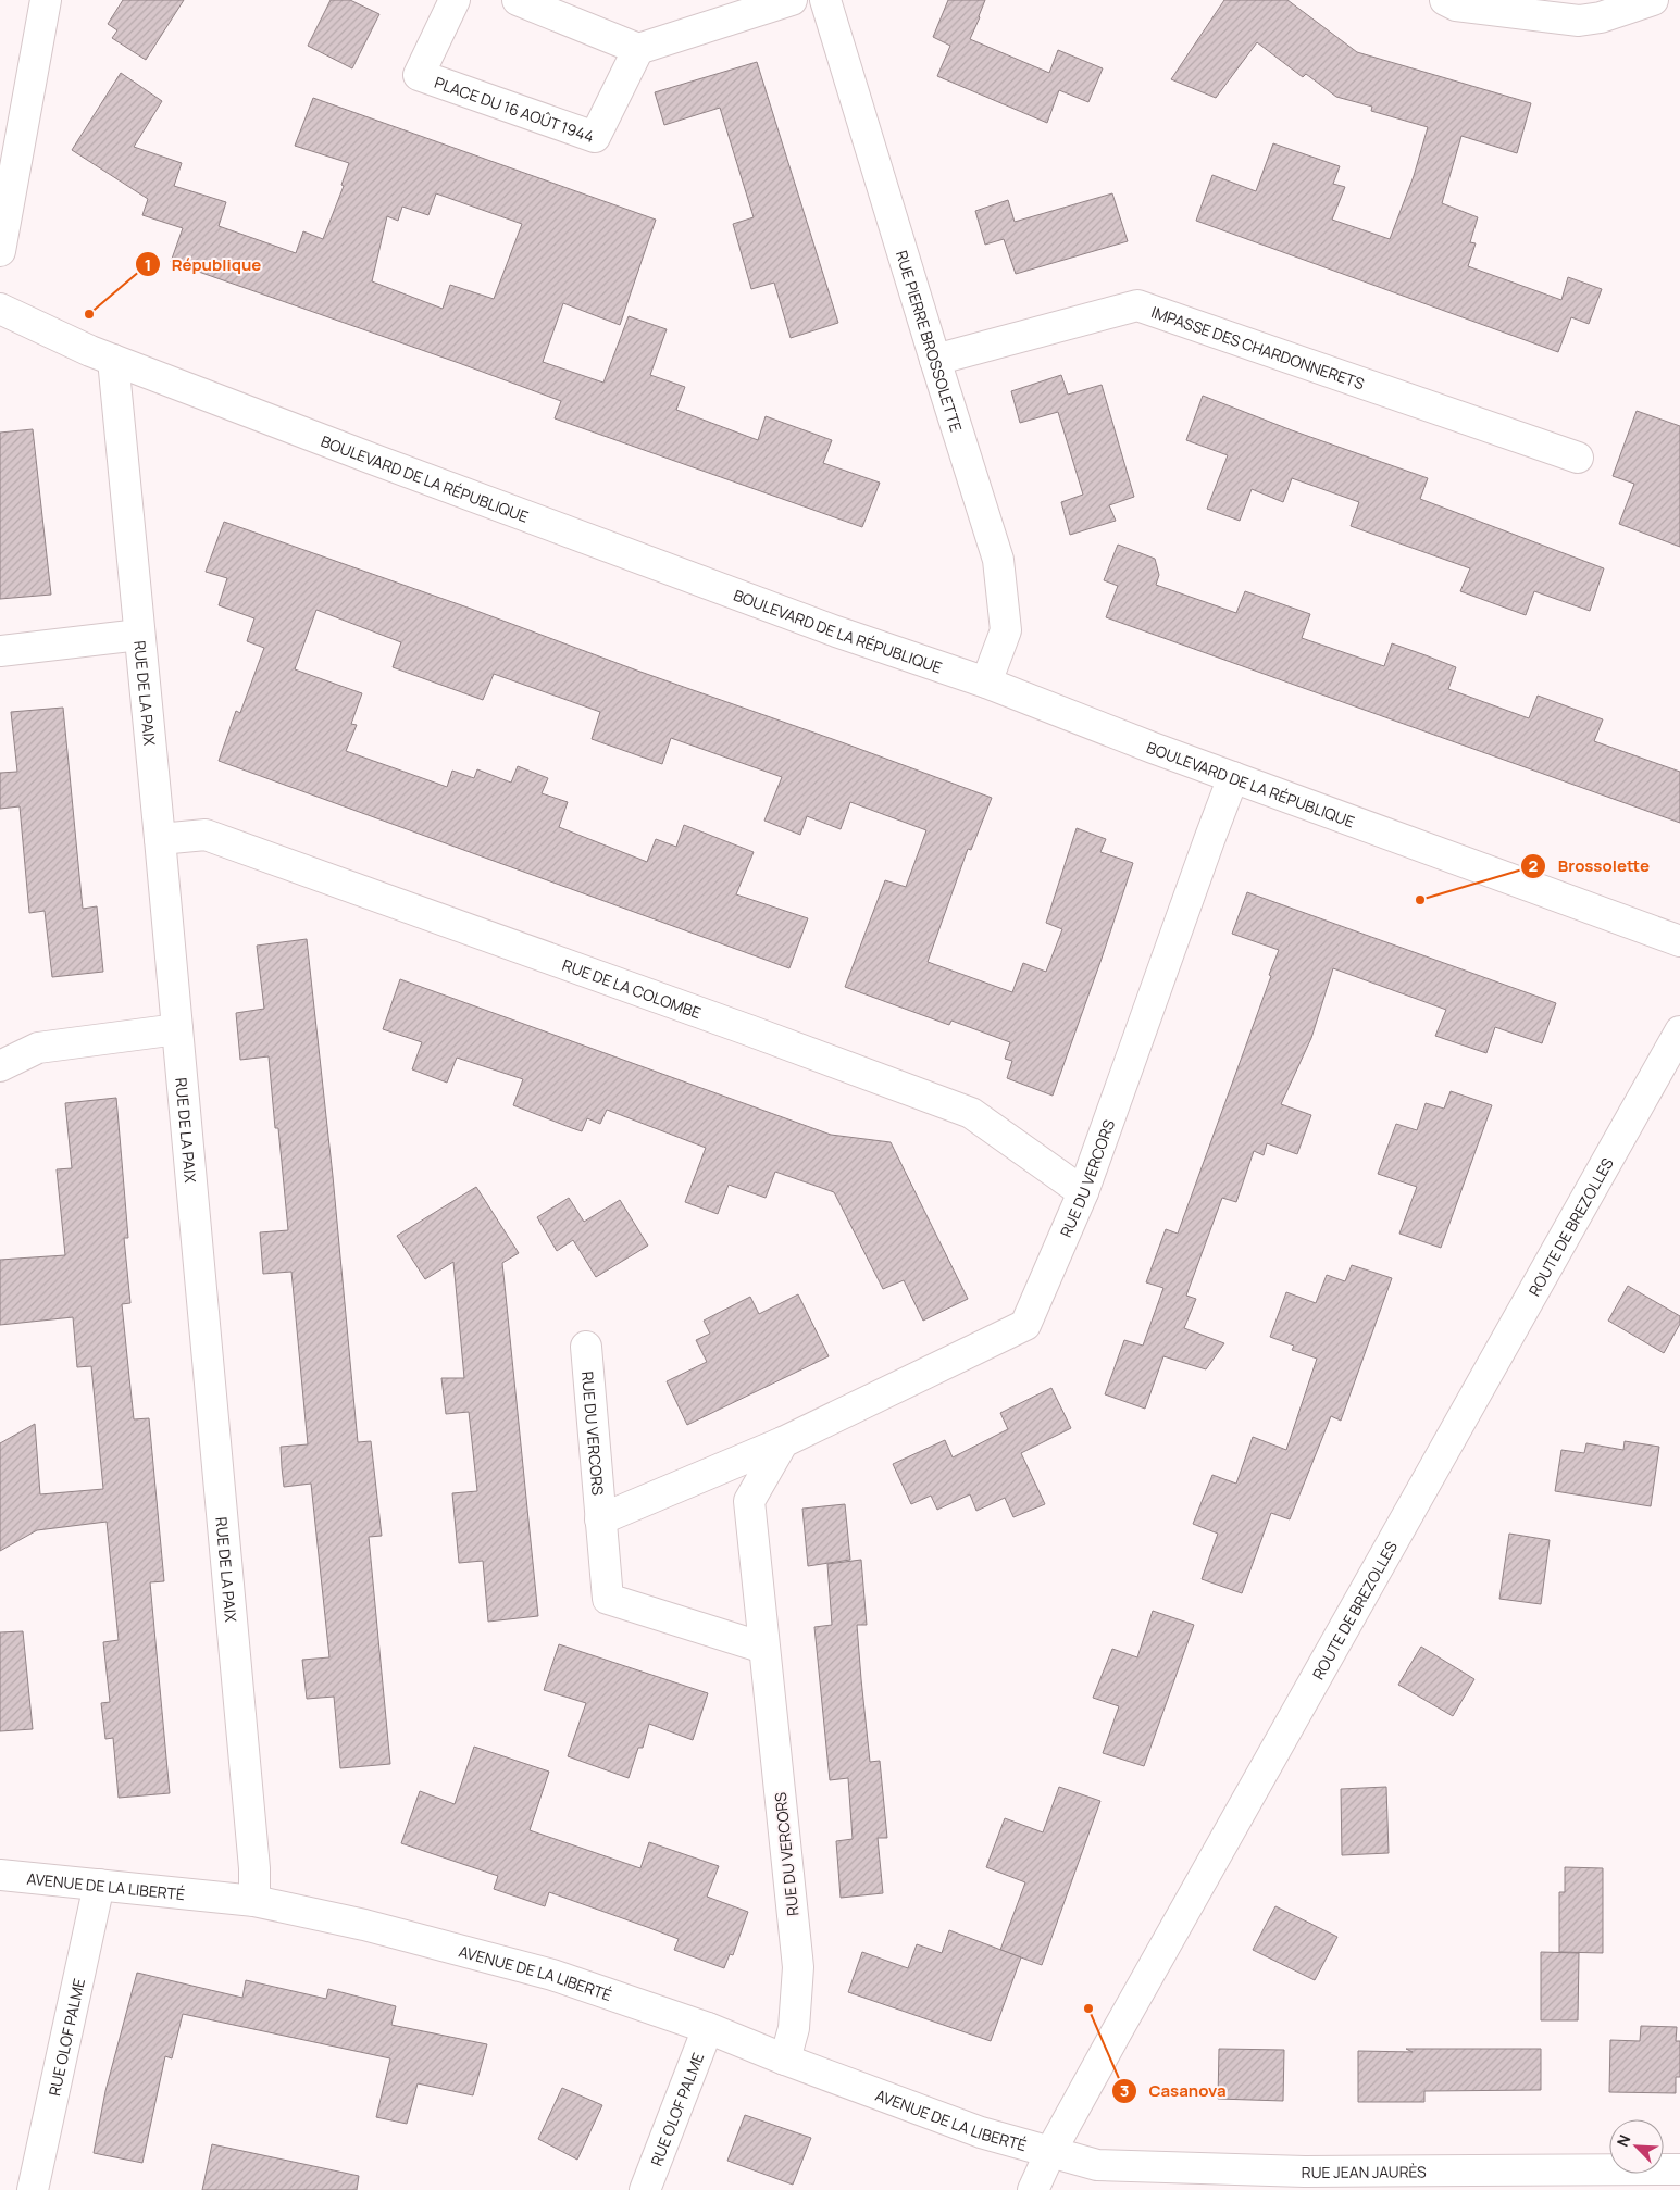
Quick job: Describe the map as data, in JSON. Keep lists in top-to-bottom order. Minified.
{"streets":{"street":["PLACE DU 16 AOÛT 1944","RUE PIERRE BROSSOLETTE","IMPASSE DES CHARDONNERETS","BOULEVARD DE LA RÉPUBLIQUE","RUE DE LA PAIX","RUE DE LA COLOMBE","RUE DU VERCORS","ROUTE DE BREZOLLES","AVENUE DE LA LIBERTÉ","RUE OLOF PALME","RUE JEAN JAURÈS"]},"crossings":[["RUE PIERRE BROSSOLETTE","IMPASSE DES CHARDONNERETS"],["RUE PIERRE BROSSOLETTE","BOULEVARD DE LA RÉPUBLIQUE"],["BOULEVARD DE LA RÉPUBLIQUE","RUE DE LA PAIX"],["BOULEVARD DE LA RÉPUBLIQUE","RUE DU VERCORS"],["RUE DE LA PAIX","RUE DE LA COLOMBE"],["RUE DE LA PAIX","AVENUE DE LA LIBERTÉ"],["RUE DE LA COLOMBE","RUE DU VERCORS"],["RUE DU VERCORS","AVENUE DE LA LIBERTÉ"],["ROUTE DE BREZOLLES","AVENUE DE LA LIBERTÉ"],["ROUTE DE BREZOLLES","RUE JEAN JAURÈS"],["AVENUE DE LA LIBERTÉ","RUE OLOF PALME"],["AVENUE DE LA LIBERTÉ","RUE JEAN JAURÈS"]],"places":["République","Brossolette","Casanova"],"north":"top left"}
